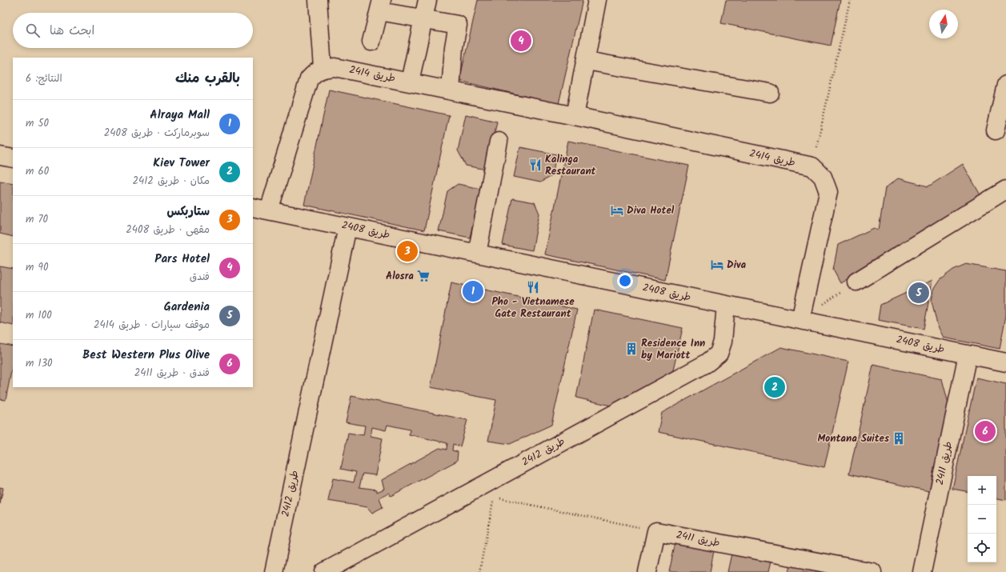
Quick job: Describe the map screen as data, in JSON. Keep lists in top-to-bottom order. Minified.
{"streets":{"street":["طريق 2414","طريق 2408","طريق 2412","طريق 2411"]},"crossings":[["طريق 2408","طريق 2412"],["طريق 2408","طريق 2411"]],"places":{"restaurant":["Kalinga Restaurant","Pho - Vietnamese Gate Restaurant"],"hotel":["Diva Hotel","Diva"],"supermarket":["Alosra"],"building":["Residence Inn by Mariott","Montana Suites"]},"north":"top","page":{"search":"ابحث هنا","pins":["4","3","1","5","2","6"],"heading":["بالقرب منك","النتائج: 6"],"list":[{"mark":"1","name":"Alraya Mall","note":"سوبرماركت · طريق 2408","value":"50 m"},{"mark":"2","name":"Kiev Tower","note":"مكان · طريق 2412","value":"60 m"},{"mark":"3","name":"ستاربكس","note":"مقهى · طريق 2408","value":"70 m"},{"mark":"4","name":"Pars Hotel","note":"فندق","value":"90 m"},{"mark":"5","name":"Gardenia","note":"موقف سيارات · طريق 2414","value":"100 m"},{"mark":"6","name":"Best Western Plus Olive","note":"فندق · طريق 2411","value":"130 m"}],"map_buttons":["+","−"]}}
